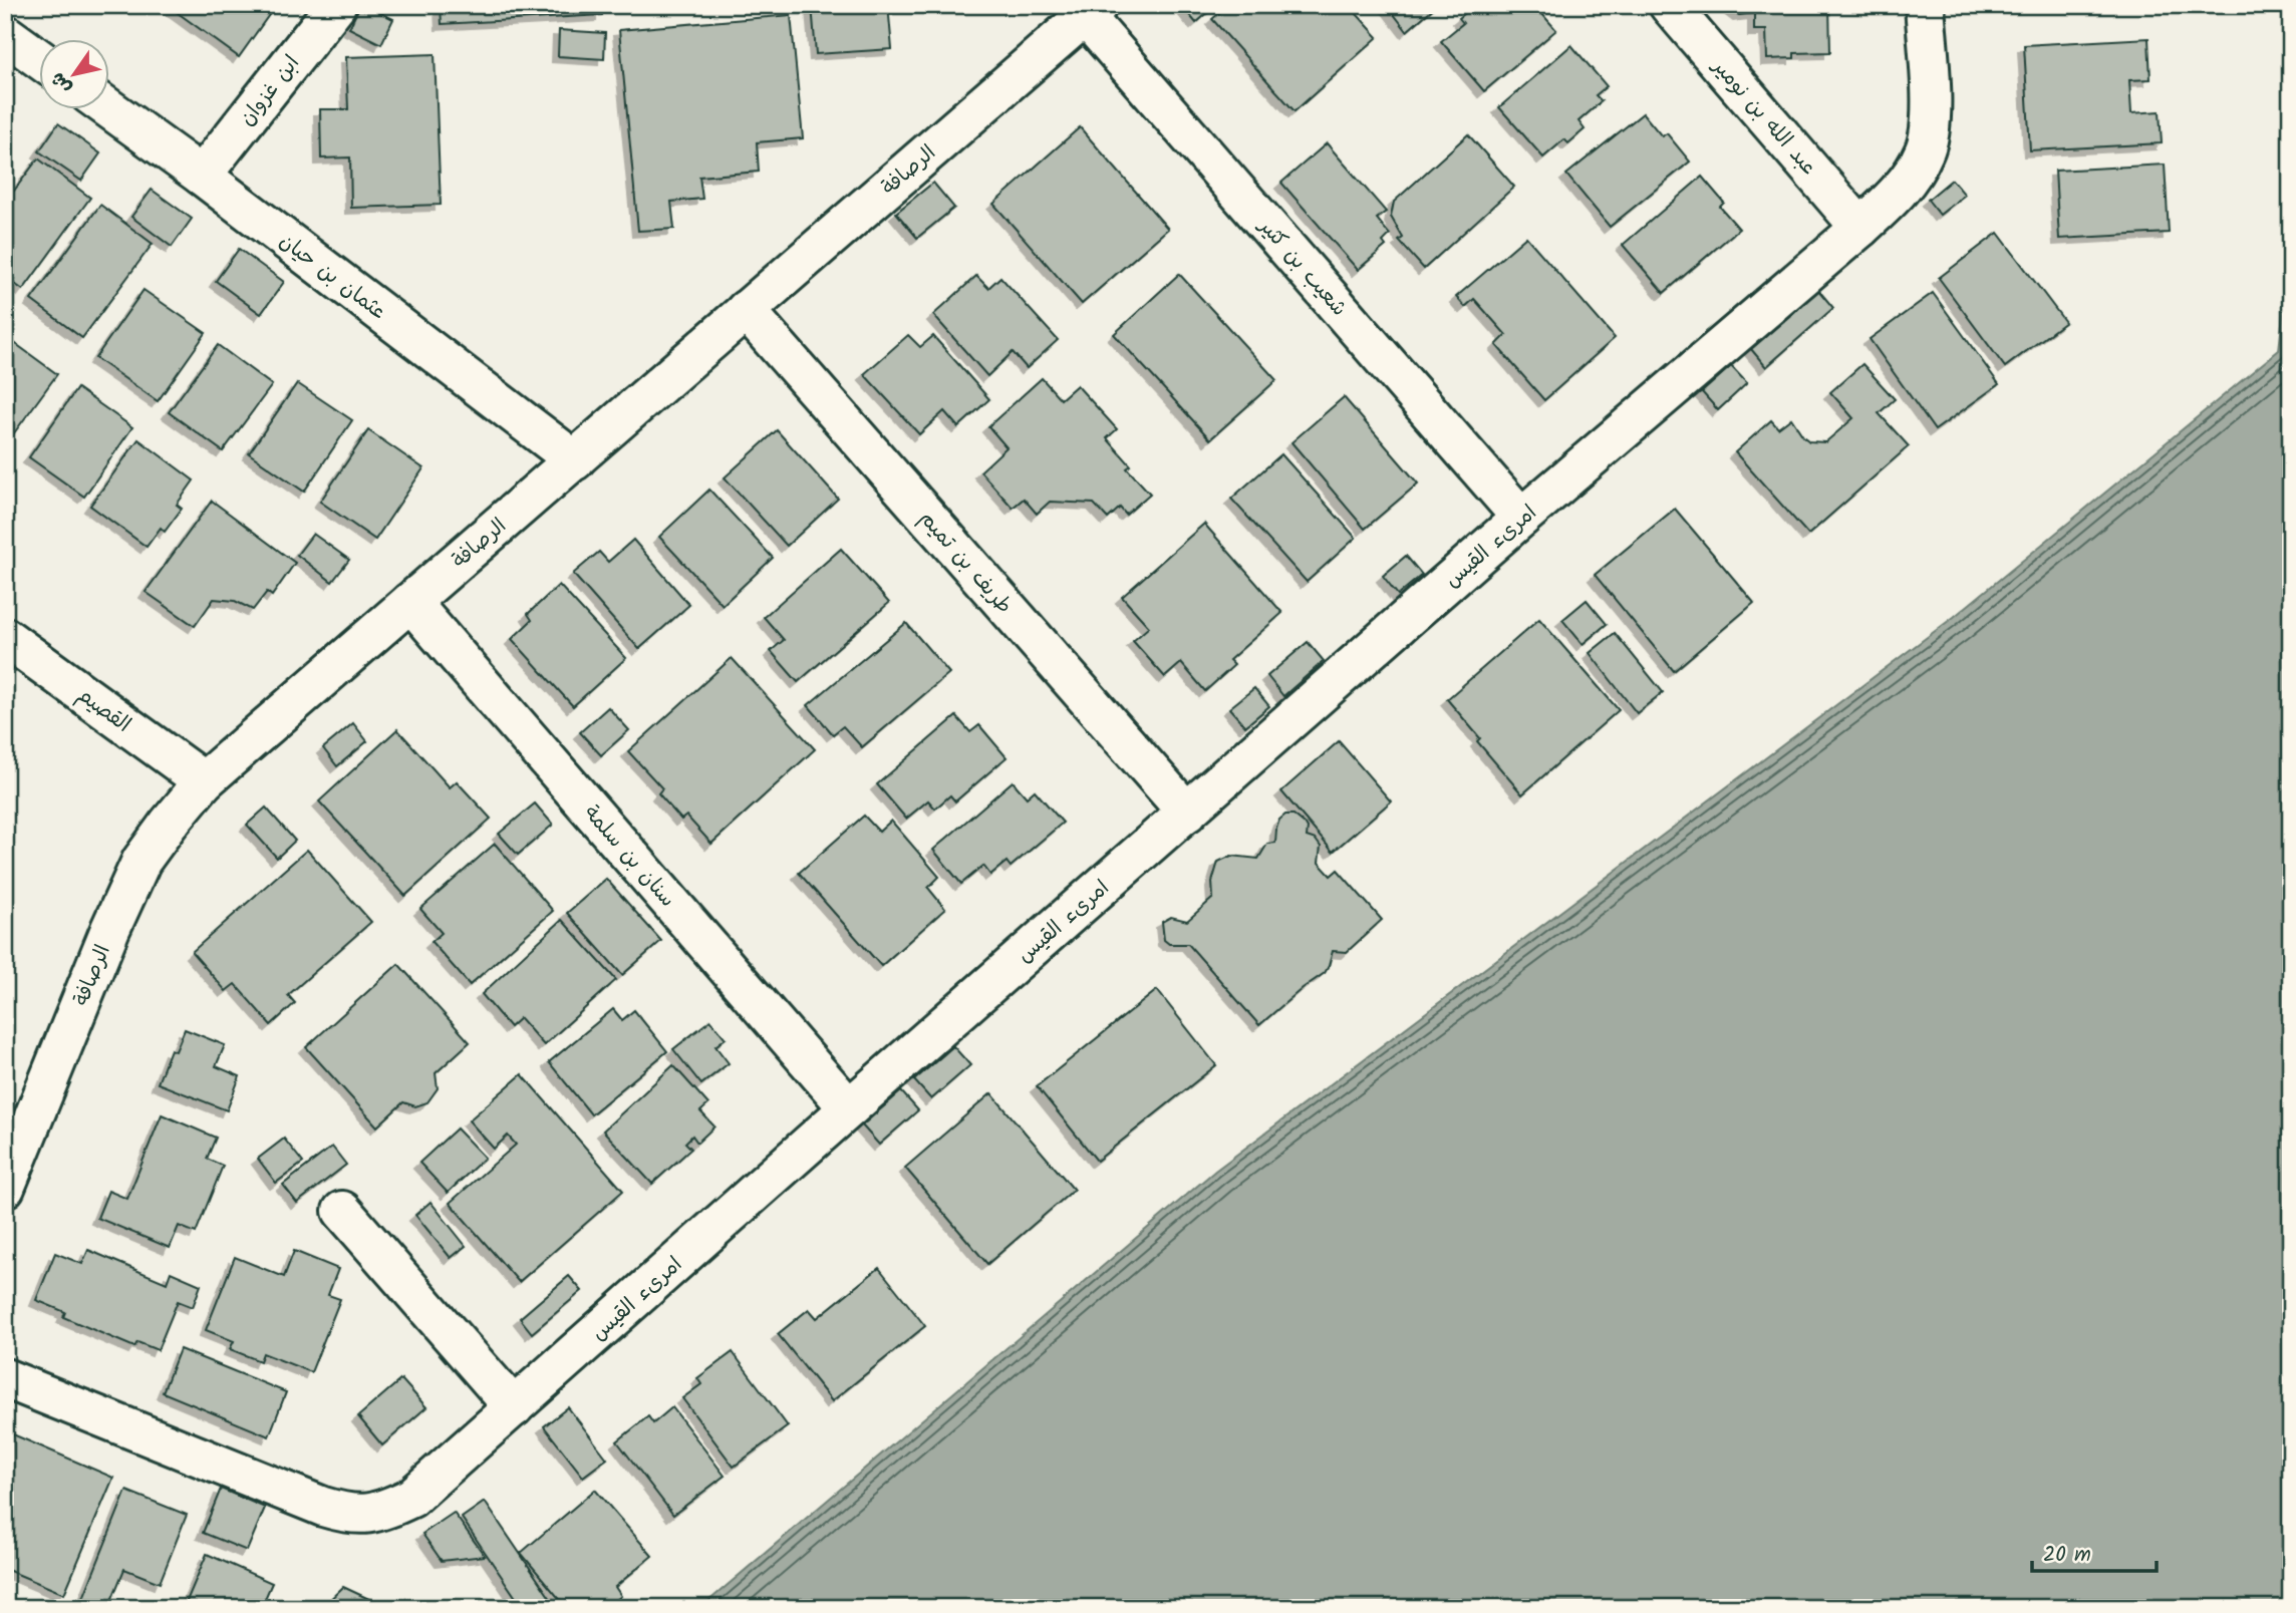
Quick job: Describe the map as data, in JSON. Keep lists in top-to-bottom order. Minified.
{"streets":{"street":["ابن غزوان","عبد الله بن نومير","الرصافة","شعيب بن كثير","عثمان بن حيان","امرىء القيس","طريف بن تميم","القصيم","سنان بن سلمة"]},"crossings":[["ابن غزوان","عثمان بن حيان"],["عبد الله بن نومير","امرىء القيس"],["الرصافة","شعيب بن كثير"],["الرصافة","عثمان بن حيان"],["الرصافة","طريف بن تميم"],["الرصافة","القصيم"],["الرصافة","سنان بن سلمة"],["شعيب بن كثير","امرىء القيس"],["امرىء القيس","طريف بن تميم"],["امرىء القيس","سنان بن سلمة"]],"scale_bar":"20 m","north":"bottom left"}
